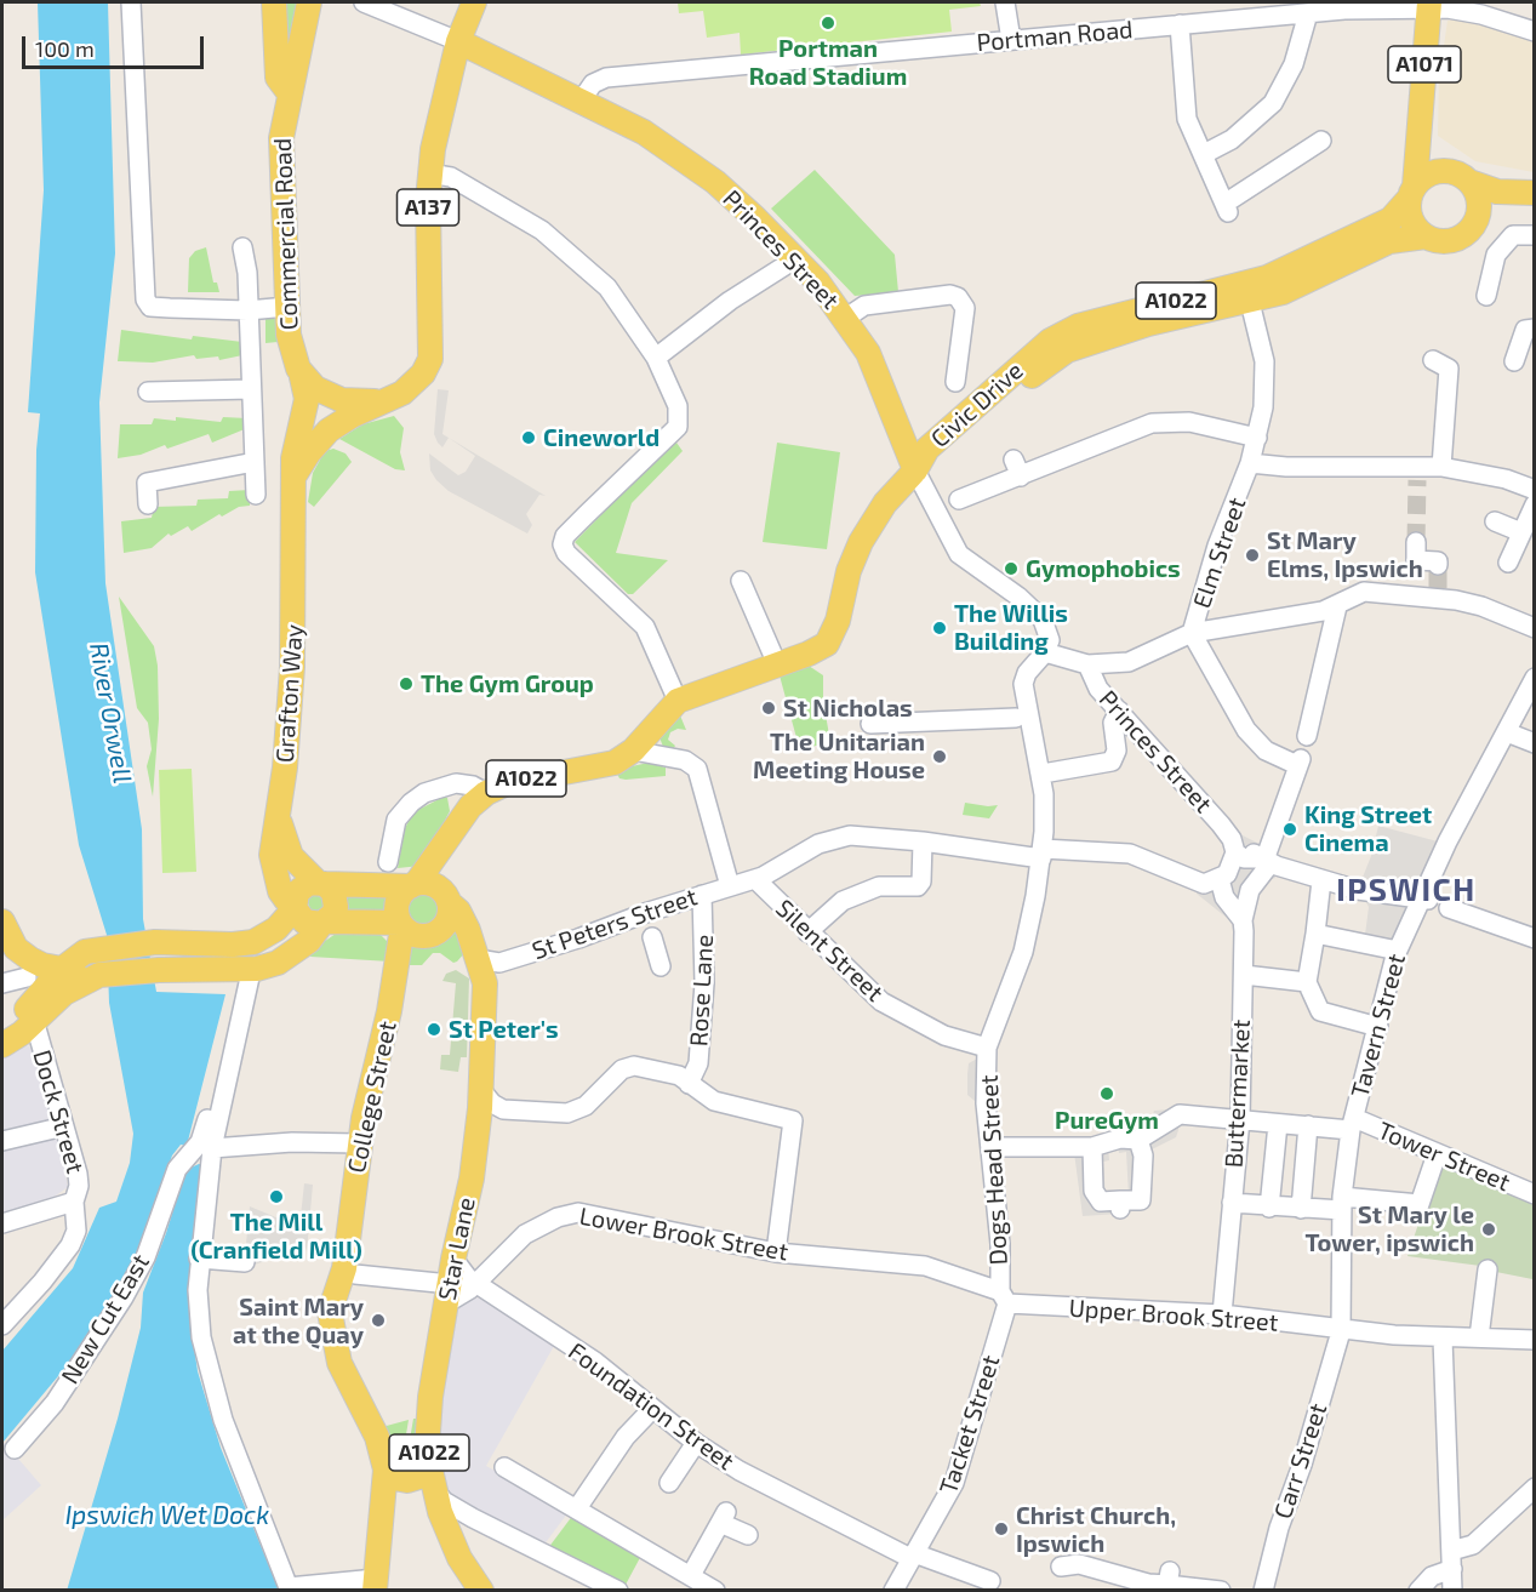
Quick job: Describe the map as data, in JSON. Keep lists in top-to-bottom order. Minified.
{"streets":{"main road":["A1071","A137","Commercial Road","Princes Street","A1022","Civic Drive","Grafton Way","College Street","Star Lane"],"street":["Portman Road","Elm Street","St Peters Street","Silent Street","Rose Lane","Tavern Street","Buttermarket","Dock Street","Tower Street","Dogs Head Street","Lower Brook Street","Upper Brook Street","New Cut East","Foundation Street","Tacket Street","Carr Street"]},"crossings":[["Portman Road","A1071"],["Portman Road","Princes Street"],["A1071","Civic Drive"],["A137","Princes Street"],["A137","Grafton Way"],["Commercial Road","Grafton Way"],["Princes Street","A1022"],["Princes Street","Civic Drive"],["Princes Street","Elm Street"],["Princes Street","Tavern Street"],["Princes Street","Dogs Head Street"],["A1022","Civic Drive"],["A1022","College Street"],["A1022","Star Lane"],["Civic Drive","Elm Street"],["St Peters Street","Silent Street"],["St Peters Street","Rose Lane"],["St Peters Street","Dogs Head Street"],["St Peters Street","Star Lane"],["Silent Street","Dogs Head Street"],["Tavern Street","Tower Street"],["Tavern Street","Upper Brook Street"],["Tavern Street","Carr Street"],["Buttermarket","Tower Street"],["Buttermarket","Upper Brook Street"],["College Street","Star Lane"],["Dogs Head Street","Lower Brook Street"],["Dogs Head Street","Upper Brook Street"],["Dogs Head Street","Tacket Street"],["Lower Brook Street","Star Lane"],["Lower Brook Street","Upper Brook Street"],["Lower Brook Street","Foundation Street"],["Lower Brook Street","Tacket Street"],["Upper Brook Street","Tacket Street"],["Upper Brook Street","Carr Street"],["Foundation Street","Tacket Street"]],"districts":["IPSWICH"],"water":["River Orwell","Ipswich Wet Dock"],"places":["Portman Road Stadium","Cineworld","St Mary Elms, Ipswich","Gymophobics","The Willis Building","The Gym Group","St Nicholas","The Unitarian Meeting House","King Street Cinema","St Peter's","PureGym","The Mill (Cranfield Mill)","St Mary le Tower, ipswich","Saint Mary at the Quay","Christ Church, Ipswich"],"scale_bar":"100 m"}
